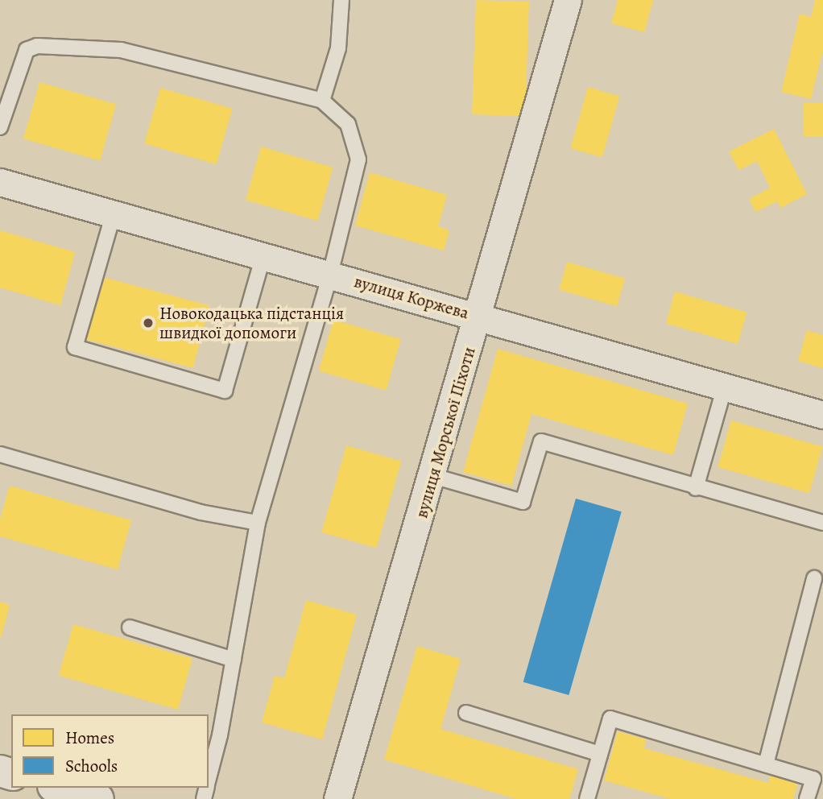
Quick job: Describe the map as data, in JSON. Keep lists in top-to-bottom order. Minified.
{"streets":{"street":["вулиця Коржева","вулиця Морської Піхоти"]},"crossings":[["вулиця Коржева","вулиця Морської Піхоти"]],"places":["Новокодацька підстанція швидкої допомоги"],"legend":["Homes","Schools"]}
